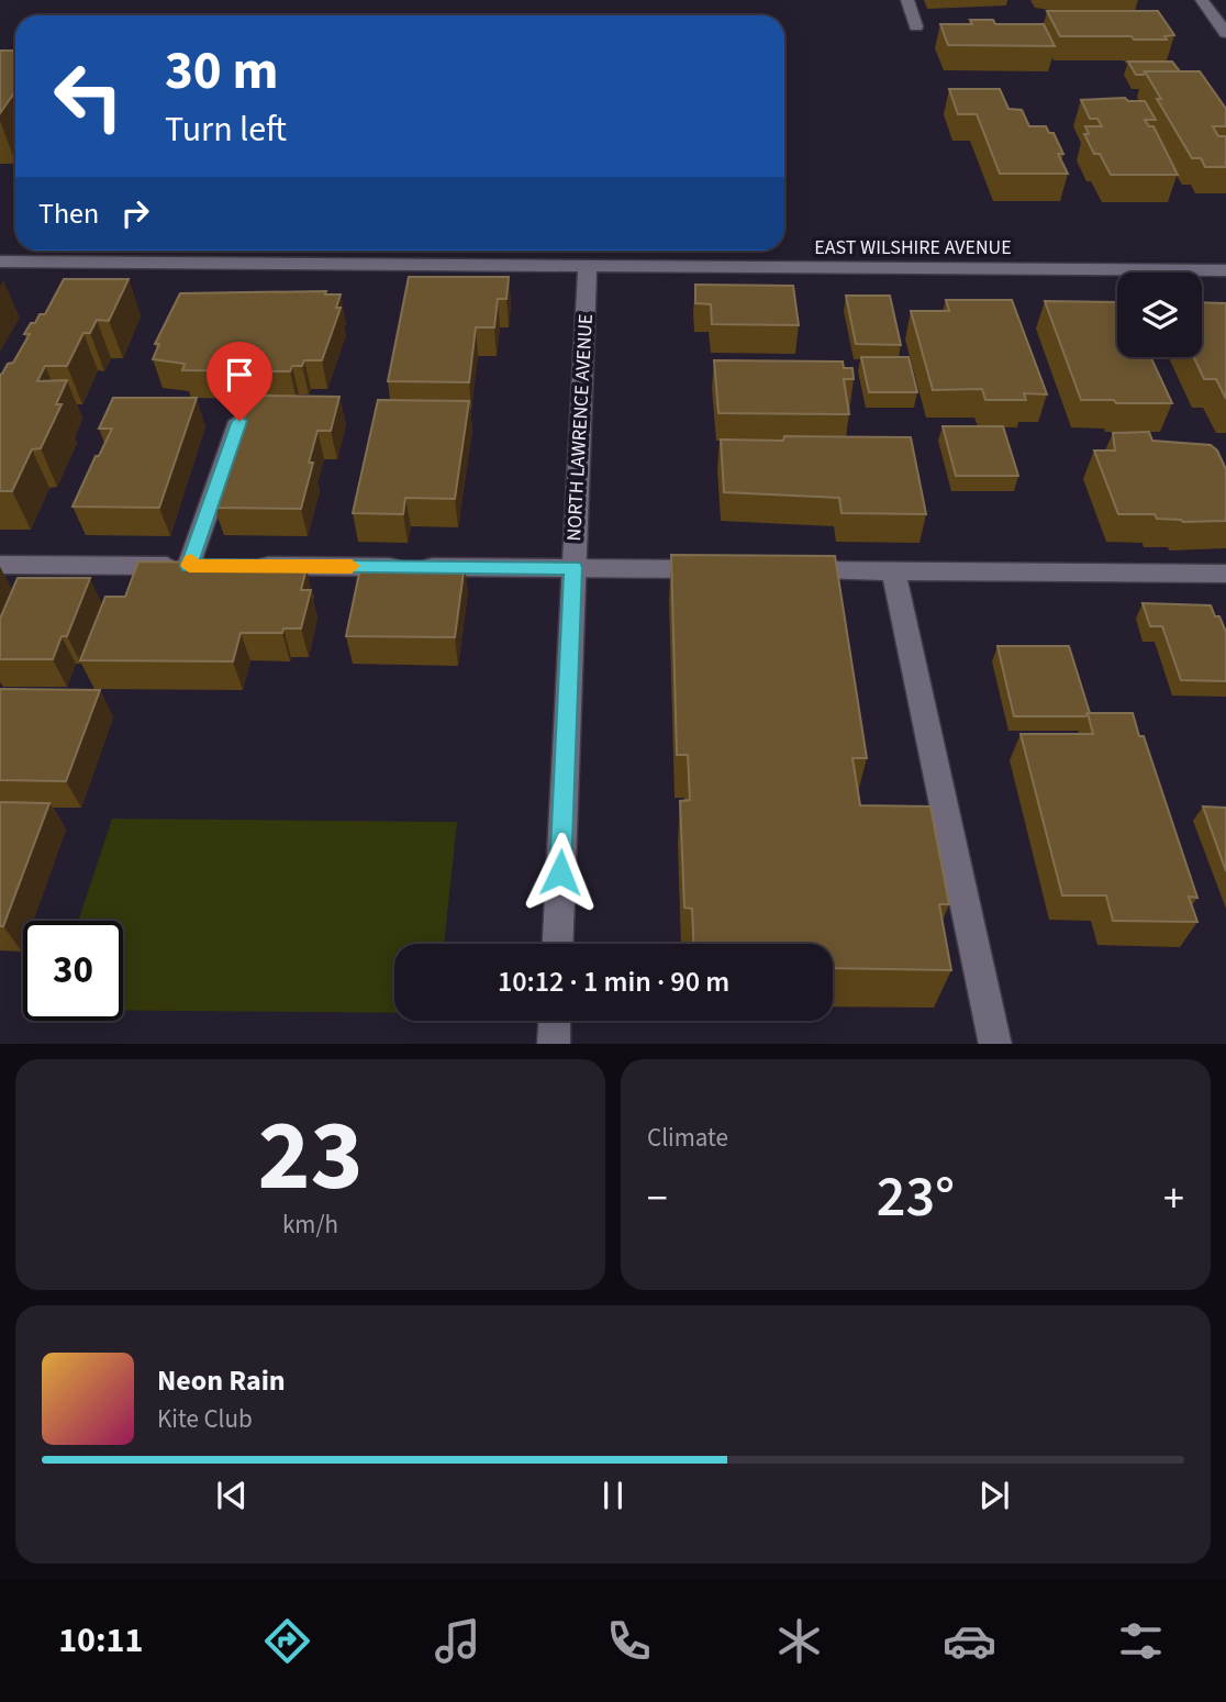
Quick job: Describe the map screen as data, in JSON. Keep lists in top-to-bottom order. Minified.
{"streets":{"street":["EAST WILSHIRE AVENUE","NORTH LAWRENCE AVENUE"]},"crossings":[["EAST WILSHIRE AVENUE","NORTH LAWRENCE AVENUE"]],"page":{"turn":["30 m","Turn left"],"then":"Then","limit":"30","trip":"10:12 · 1 min · 90 m","tile":[["23","km/h"],"Climate"],"heat":["−","23°","+"],"song":["Neon Rain","Kite Club"],"tabs":"10:11"}}
